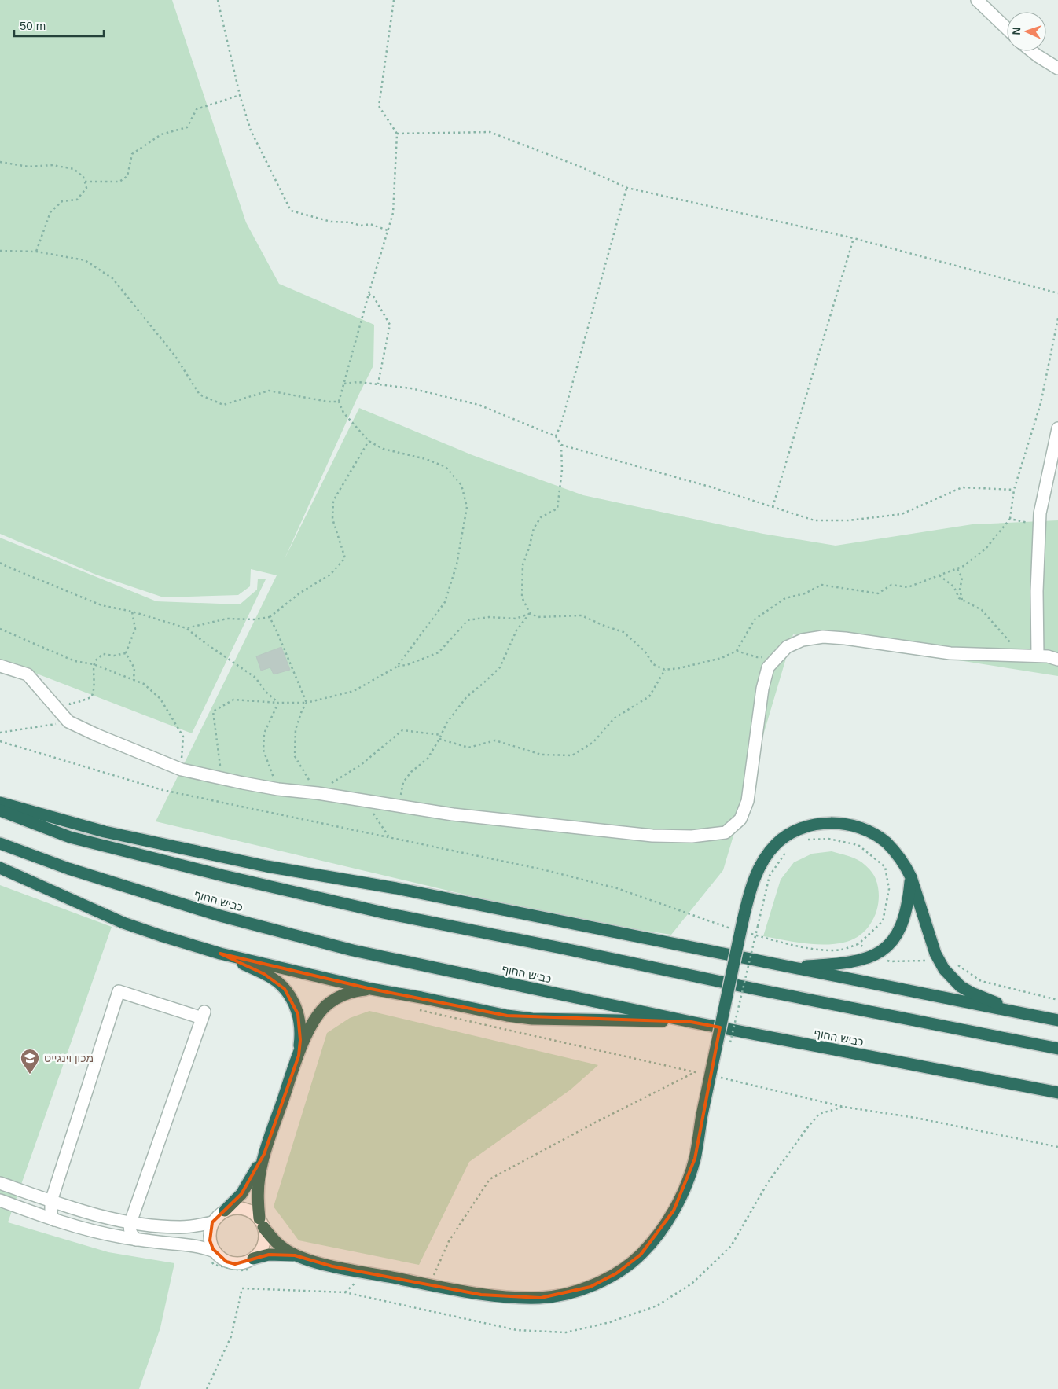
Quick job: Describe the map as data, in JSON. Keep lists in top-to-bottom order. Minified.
{"streets":{"highway":["כביש החוף"]},"places":{"school or university":["מכון וינגייט"]},"scale_bar":"50 m","north":"left"}
